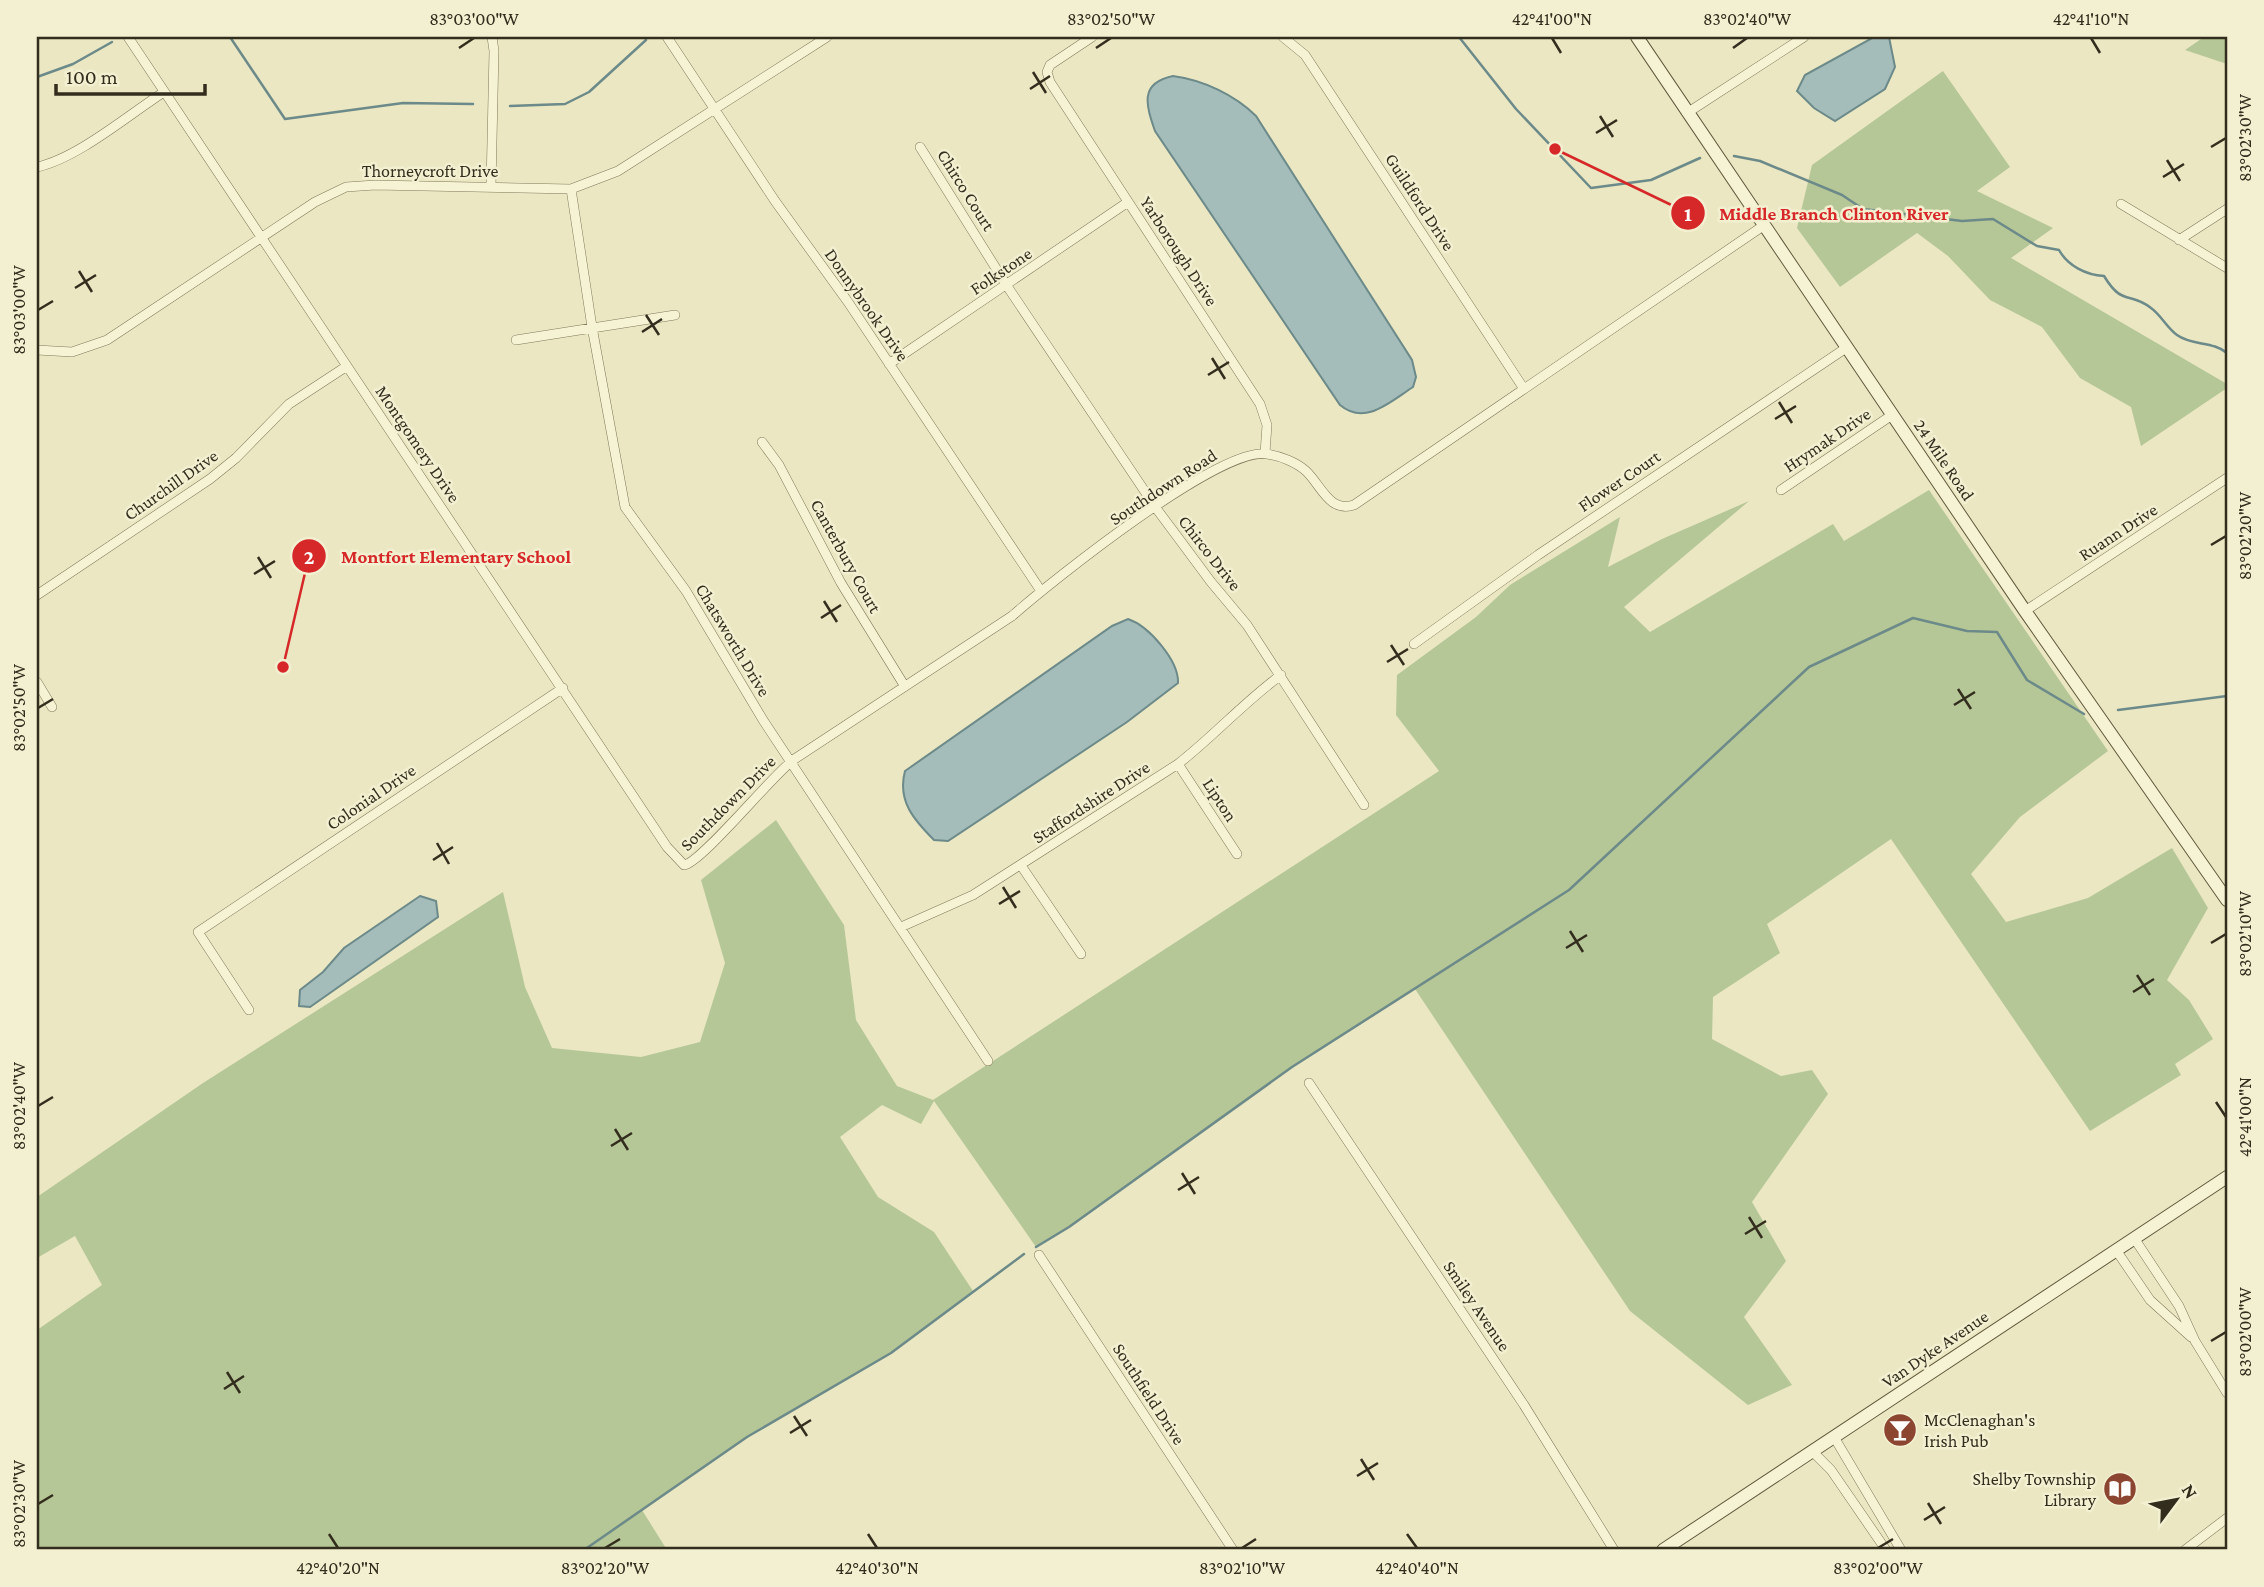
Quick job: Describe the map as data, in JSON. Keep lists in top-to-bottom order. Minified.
{"streets":{"street":["Thorneycroft Drive","Chirco Court","Guildford Drive","Yarborough Drive","Folkstone","Donnybrook Drive","Hrymak Drive","Montgomery Drive","24 Mile Road","Flower Court","Churchill Drive","Southdown Road","Ruann Drive","Chirco Drive","Canterbury Court","Chatsworth Drive","Colonial Drive","Lipton","Staffordshire Drive","Southdown Drive","Smiley Avenue","Van Dyke Avenue","Southfield Drive"]},"crossings":[["Thorneycroft Drive","Donnybrook Drive"],["Thorneycroft Drive","Montgomery Drive"],["Thorneycroft Drive","Chatsworth Drive"],["Chirco Court","Folkstone"],["Chirco Court","Chirco Drive"],["Yarborough Drive","Folkstone"],["Yarborough Drive","Southdown Road"],["Folkstone","Donnybrook Drive"],["Folkstone","Chirco Drive"],["Donnybrook Drive","Southdown Road"],["Hrymak Drive","24 Mile Road"],["Montgomery Drive","Churchill Drive"],["Montgomery Drive","Colonial Drive"],["Montgomery Drive","Southdown Drive"],["24 Mile Road","Flower Court"],["24 Mile Road","Ruann Drive"],["Southdown Road","Chirco Drive"],["Southdown Road","Canterbury Court"],["Southdown Road","Chatsworth Drive"],["Southdown Road","Southdown Drive"],["Chirco Drive","Staffordshire Drive"],["Chatsworth Drive","Staffordshire Drive"],["Chatsworth Drive","Southdown Drive"],["Lipton","Staffordshire Drive"]],"places":{"other":["Middle Branch Clinton River","Montfort Elementary School"],"bar":["McClenaghan's Irish Pub"],"library":["Shelby Township Library"]},"scale_bar":"100 m","north":"top right","coordinates":["83°03'00\"W","83°02'50\"W","42°41'00\"N","83°02'40\"W","42°41'10\"N","83°02'30\"W","83°02'20\"W","83°02'10\"W","83°02'00\"W","42°40'20\"N","42°40'30\"N","42°40'40\"N"]}
